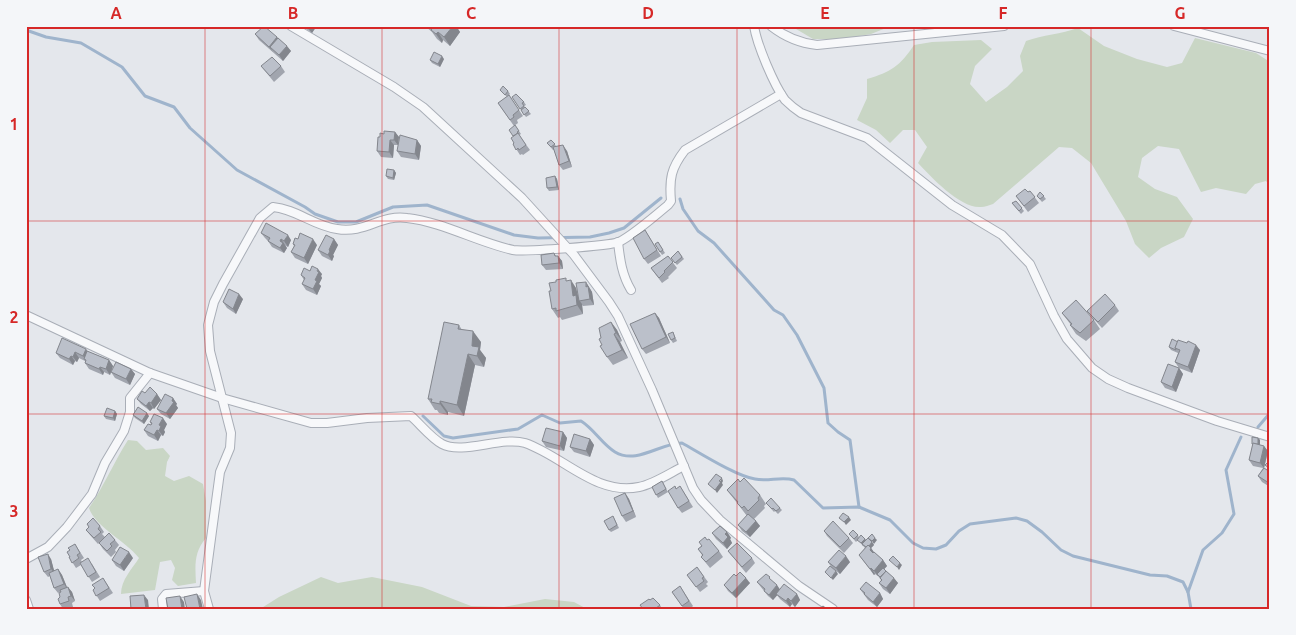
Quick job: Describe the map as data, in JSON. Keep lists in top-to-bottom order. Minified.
{"grid":{"columns":["A","B","C","D","E","F","G"],"rows":["1","2","3"]}}
